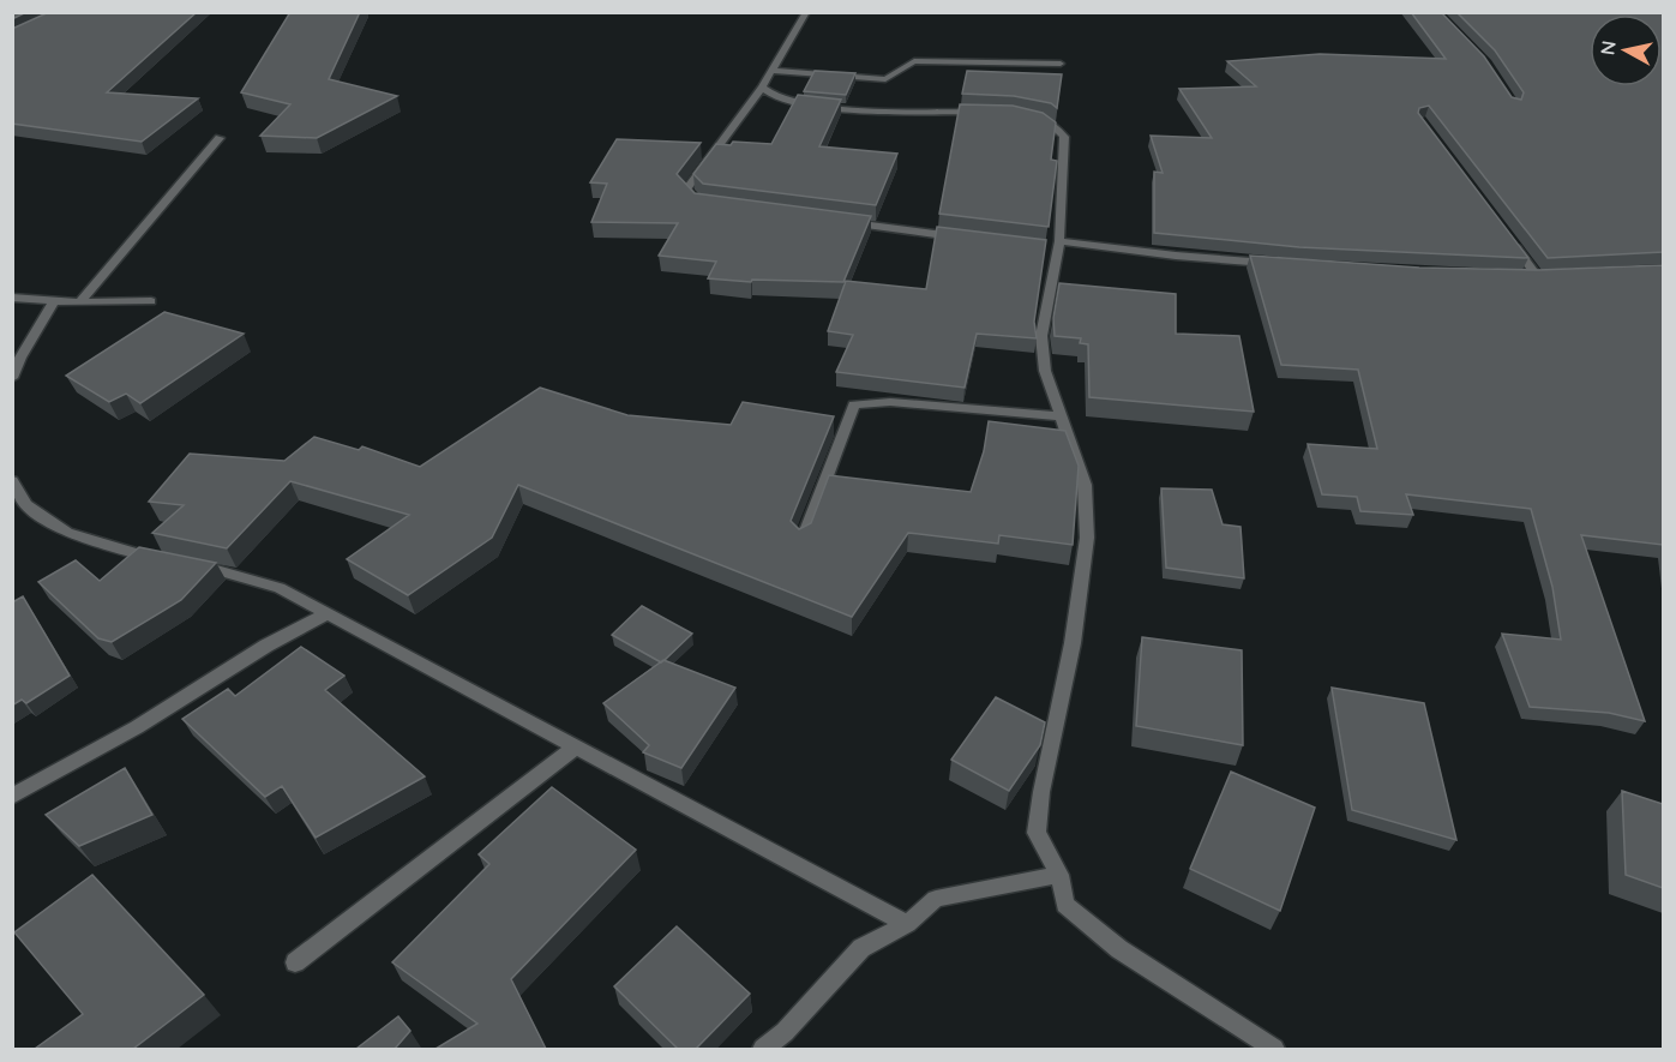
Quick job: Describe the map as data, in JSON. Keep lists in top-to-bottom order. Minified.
{"north":"left"}
